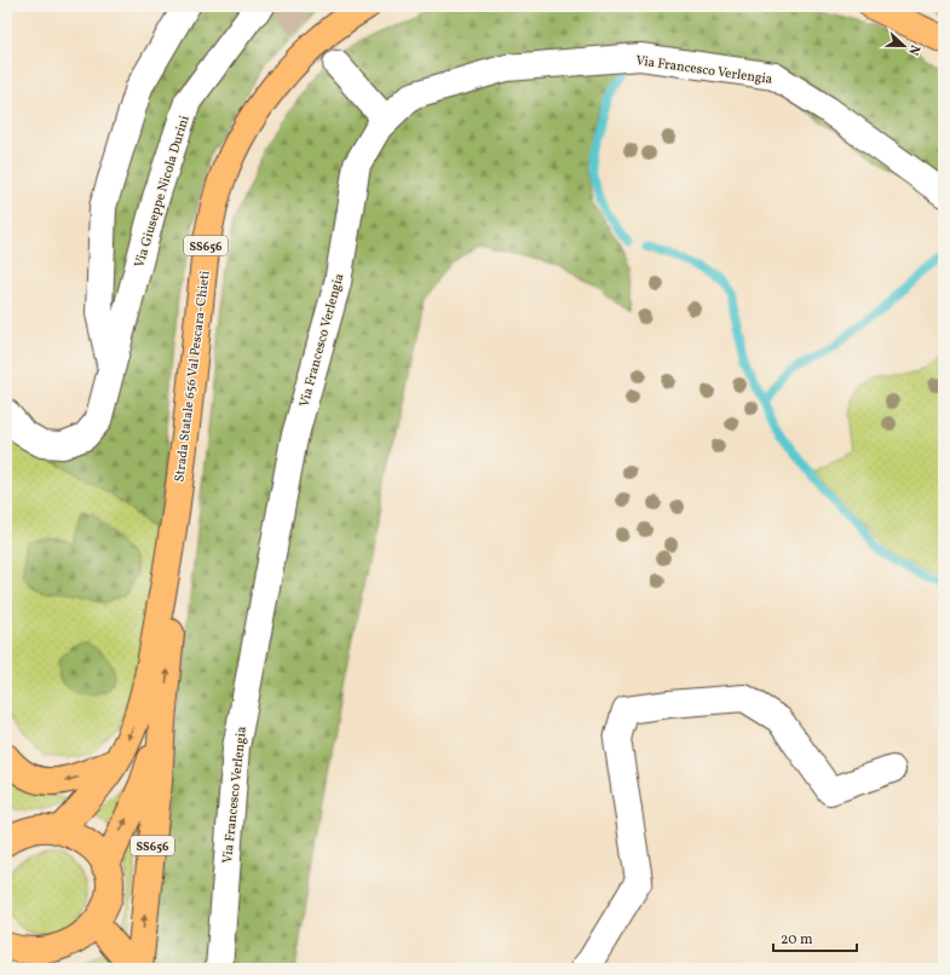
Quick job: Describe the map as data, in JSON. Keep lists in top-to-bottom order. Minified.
{"streets":{"main road":["SS656","Strada Statale 656 Val Pescara-Chieti"],"street":["Via Francesco Verlengia","Via Giuseppe Nicola Durini"]},"crossings":[["SS656","Strada Statale 656 Val Pescara-Chieti"]],"scale_bar":"20 m","north":"right"}
